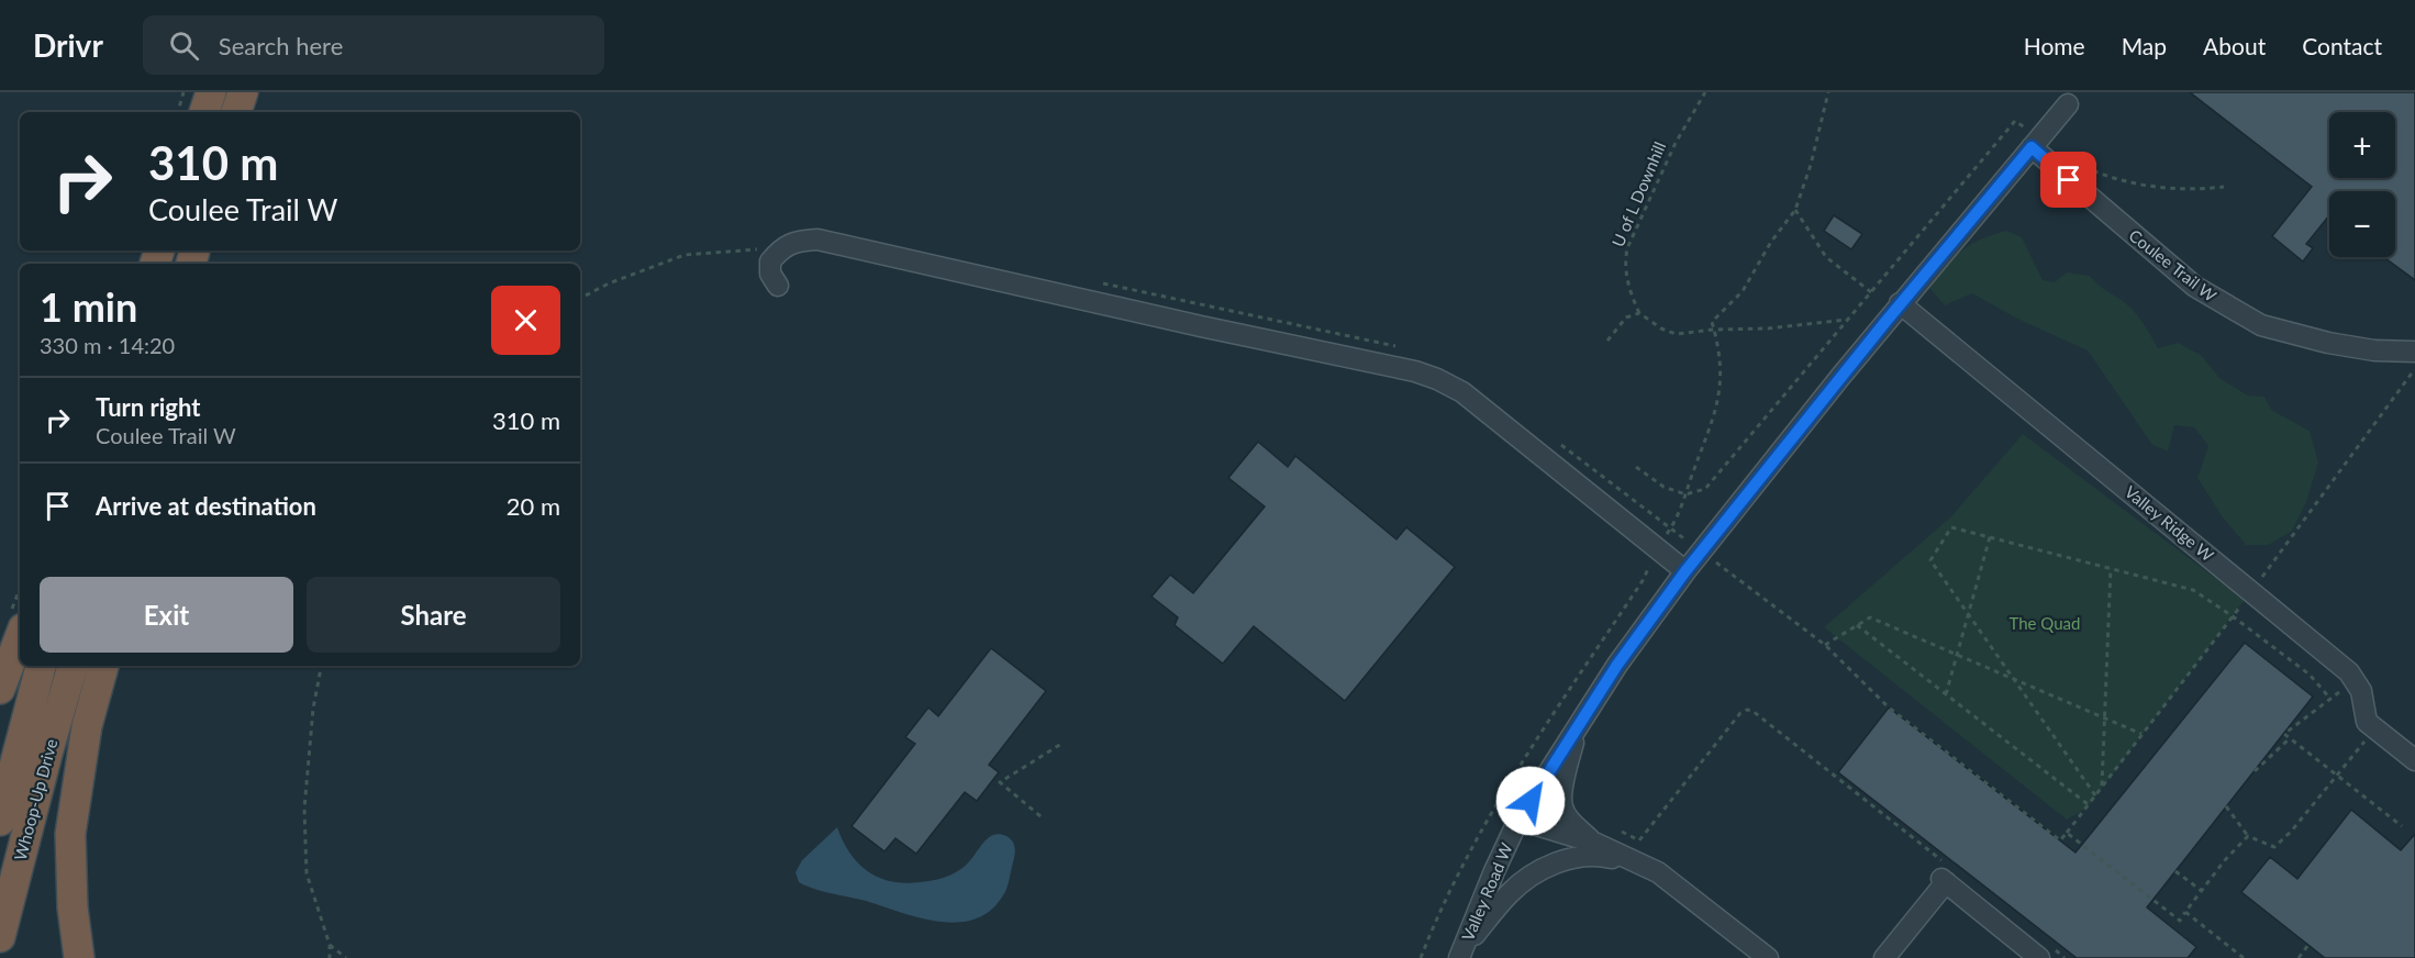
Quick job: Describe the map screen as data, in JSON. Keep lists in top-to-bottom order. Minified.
{"streets":{"highway":["Whoop-Up Drive"],"street":["Coulee Trail W","Valley Ridge W","Valley Road W"],"path":["U of L Downhill"]},"crossings":[["Coulee Trail W","Valley Road W"],["Valley Ridge W","Valley Road W"]],"parks":["The Quad"],"page":{"header":"Drivr","search":"Search here","nav":["Home","Map","About","Contact"],"map_buttons":["+","−"],"turn":["310 m","Coulee Trail W"],"heading":["1 min","330 m · 14:20"],"list":[{"name":"Turn right","note":"Coulee Trail W","value":"310 m"},{"name":"Arrive at destination","value":"20 m"}],"buttons":["Exit","Share"]}}
